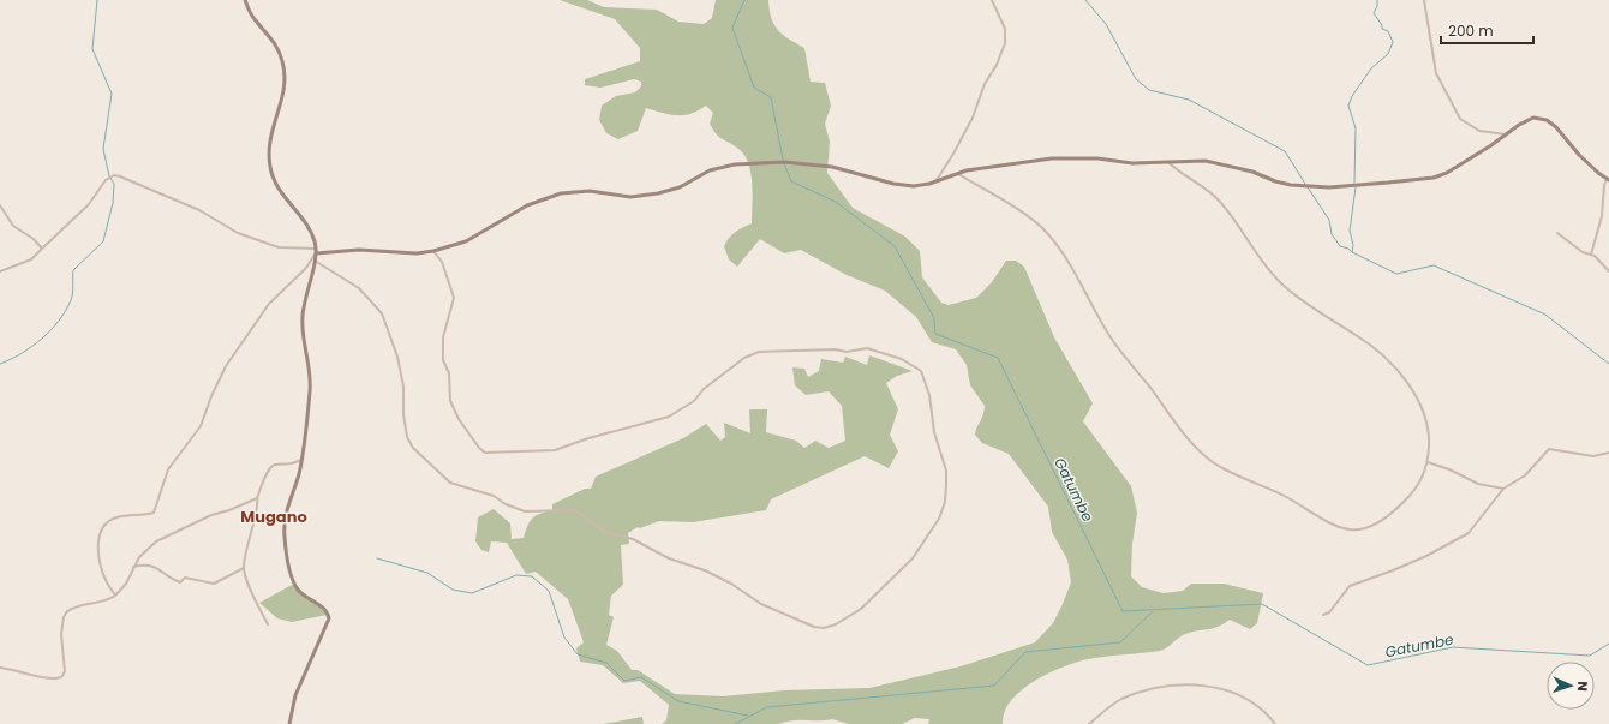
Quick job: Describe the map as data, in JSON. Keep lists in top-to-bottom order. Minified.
{"districts":["Mugano"],"water":["Gatumbe"],"scale_bar":"200 m","north":"right"}
